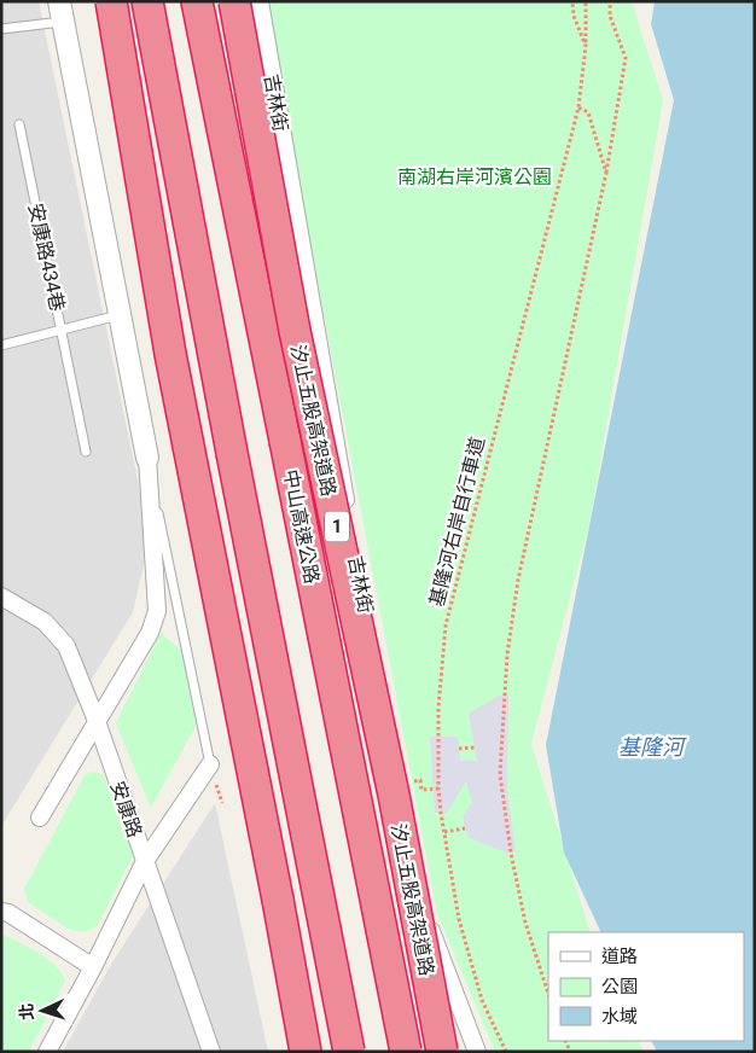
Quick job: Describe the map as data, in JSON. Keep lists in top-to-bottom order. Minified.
{"streets":{"highway":["汐止五股高架道路","中山高速公路","1"],"street":["吉林街","安康路"],"lane":["安康路434巷"],"path":["基隆河右岸自行車道"]},"water":["基隆河"],"parks":["南湖右岸河濱公園"],"legend":["道路","公園","水域"],"north":"left"}
